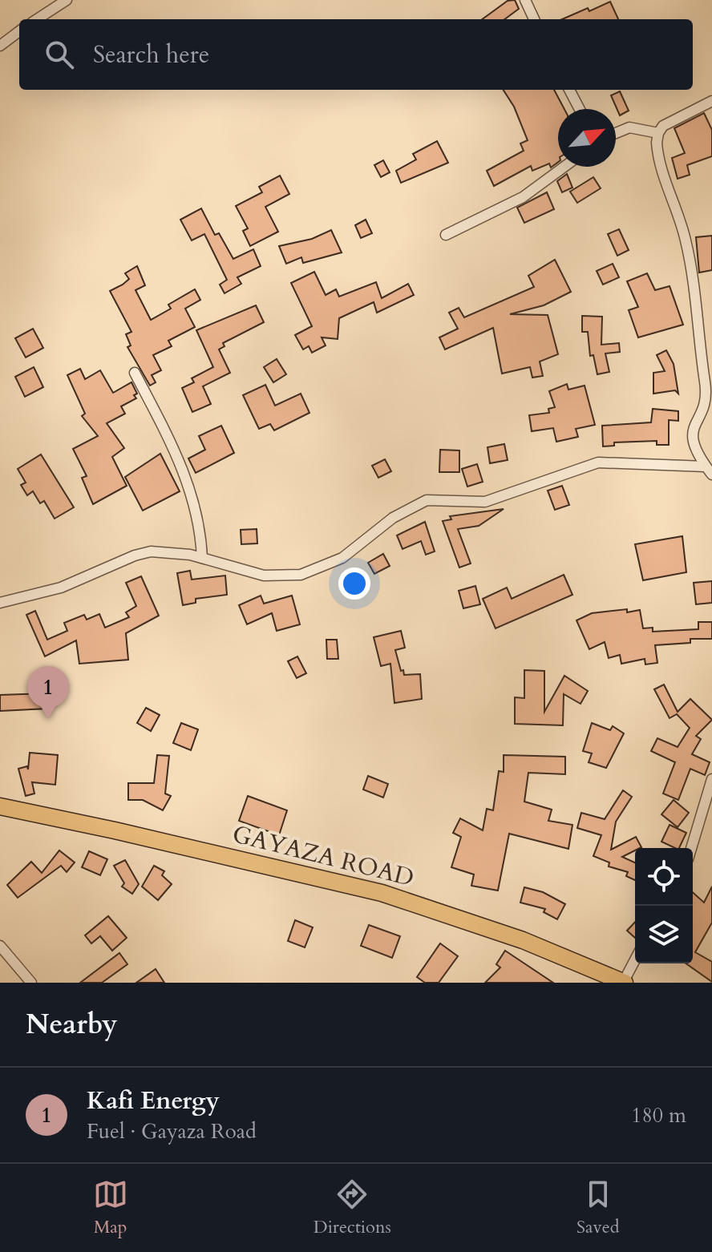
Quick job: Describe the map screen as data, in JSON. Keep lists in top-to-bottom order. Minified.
{"streets":{"main road":["GAYAZA ROAD"]},"north":"top right","page":{"search":"Search here","pins":"1","heading":"Nearby","list":[{"mark":"1","name":"Kafi Energy","note":"Fuel · Gayaza Road","value":"180 m"}],"nav":["Map","Directions","Saved"]}}
